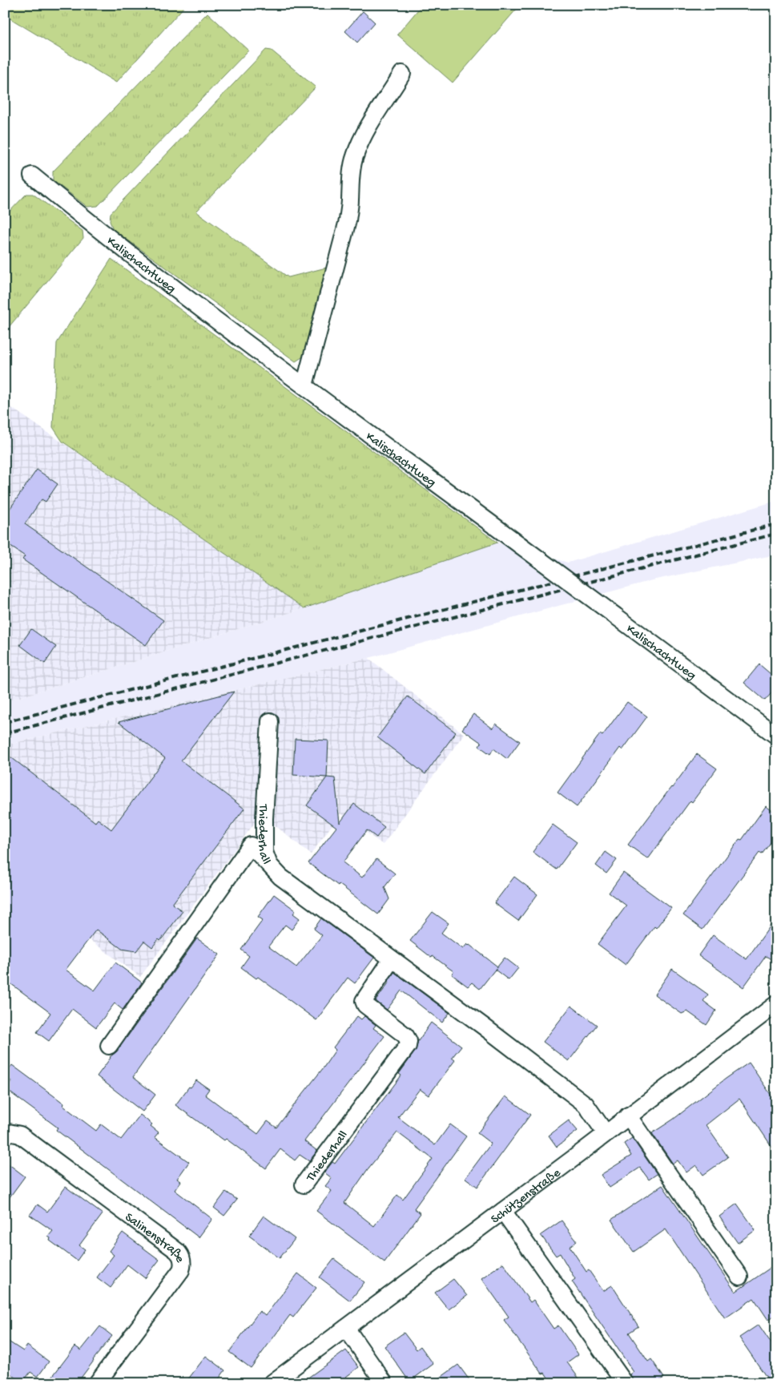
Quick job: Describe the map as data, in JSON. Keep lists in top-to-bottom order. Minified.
{"streets":{"street":["Kalischachtweg","Thiederhall","Schützenstraße","Salinenstraße"]},"crossings":[["Thiederhall","Schützenstraße"]]}
